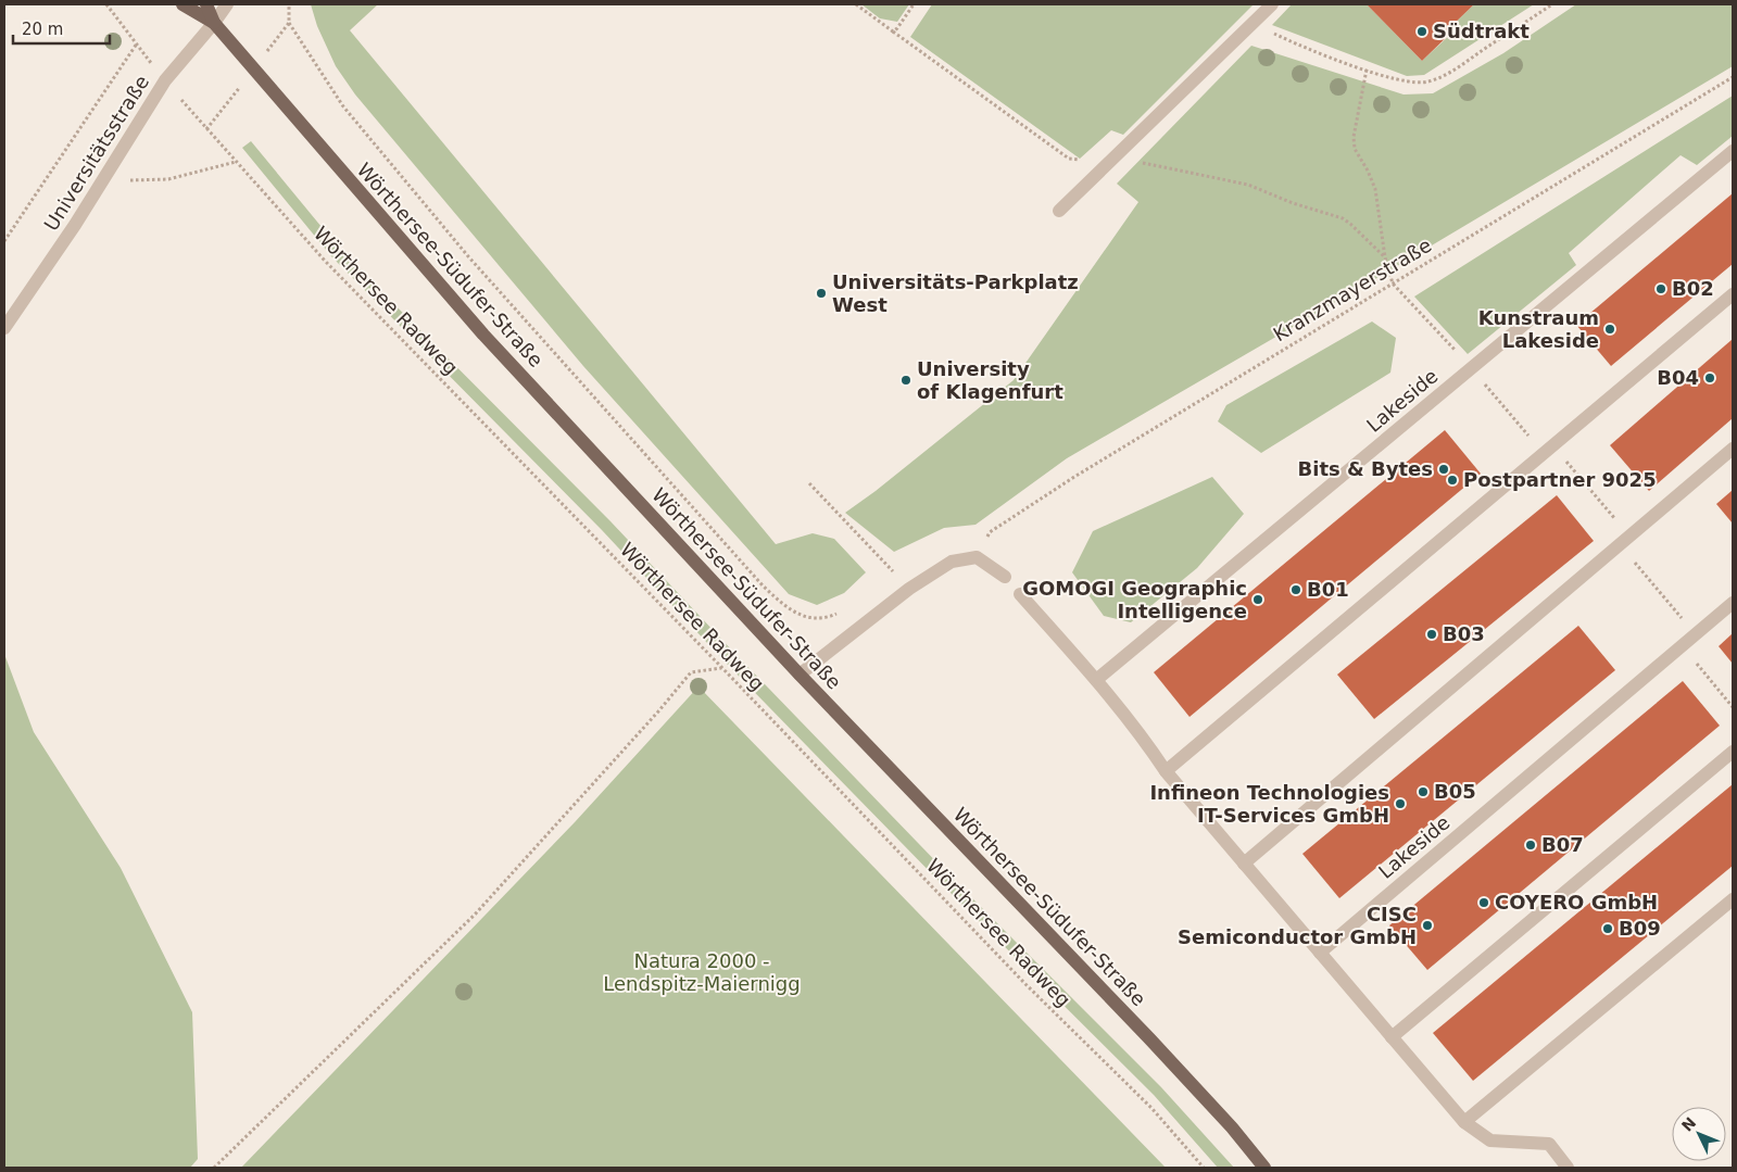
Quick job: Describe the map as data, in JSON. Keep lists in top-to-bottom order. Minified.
{"streets":{"main road":["Wörthersee-Südufer-Straße"],"street":["Universitätsstraße","Lakeside"],"path":["Kranzmayerstraße","Wörthersee Radweg"]},"crossings":[["Universitätsstraße","Wörthersee-Südufer-Straße"],["Universitätsstraße","Wörthersee Radweg"]],"parks":["Natura 2000 - Lendspitz-Maiernigg"],"places":["Südtrakt","B02","Universitäts-Parkplatz West","Kunstraum Lakeside","B04","University of Klagenfurt","Bits & Bytes","Postpartner 9025","B01","GOMOGI Geographic Intelligence","B03","B05","Infineon Technologies IT-Services GmbH","B07","COYERO GmbH","CISC Semiconductor GmbH","B09"],"scale_bar":"20 m","north":"top left"}
